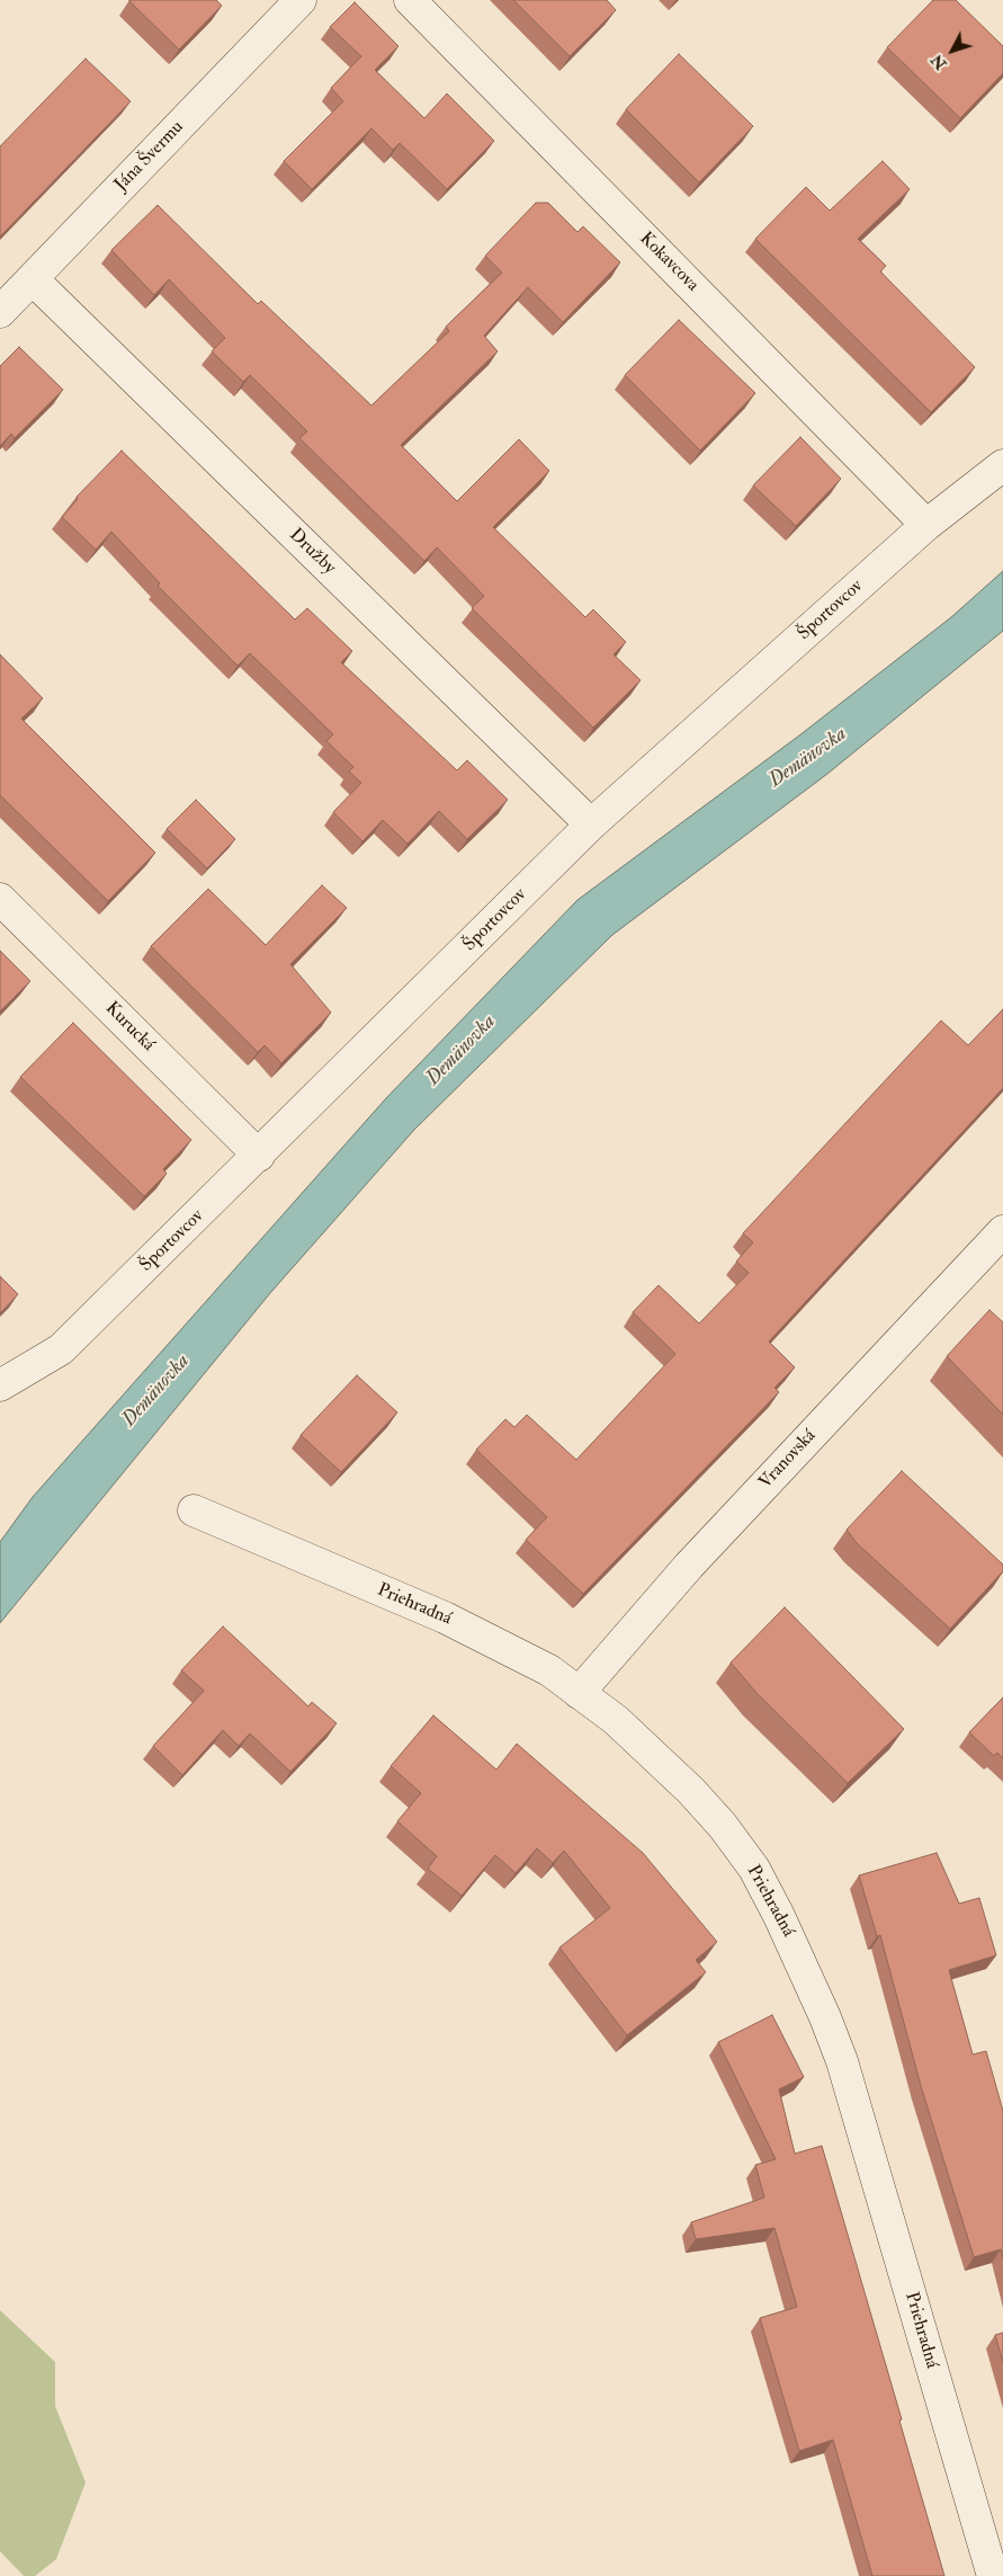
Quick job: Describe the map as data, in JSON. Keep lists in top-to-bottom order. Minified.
{"streets":{"street":["Jána Švermu","Kokavcova","Družby","Športovcov","Kurucká","Vranovská","Priehradná"]},"crossings":[["Jána Švermu","Družby"],["Kokavcova","Športovcov"],["Družby","Športovcov"],["Športovcov","Kurucká"],["Vranovská","Priehradná"]],"water":["Demänovka"],"north":"bottom left"}
